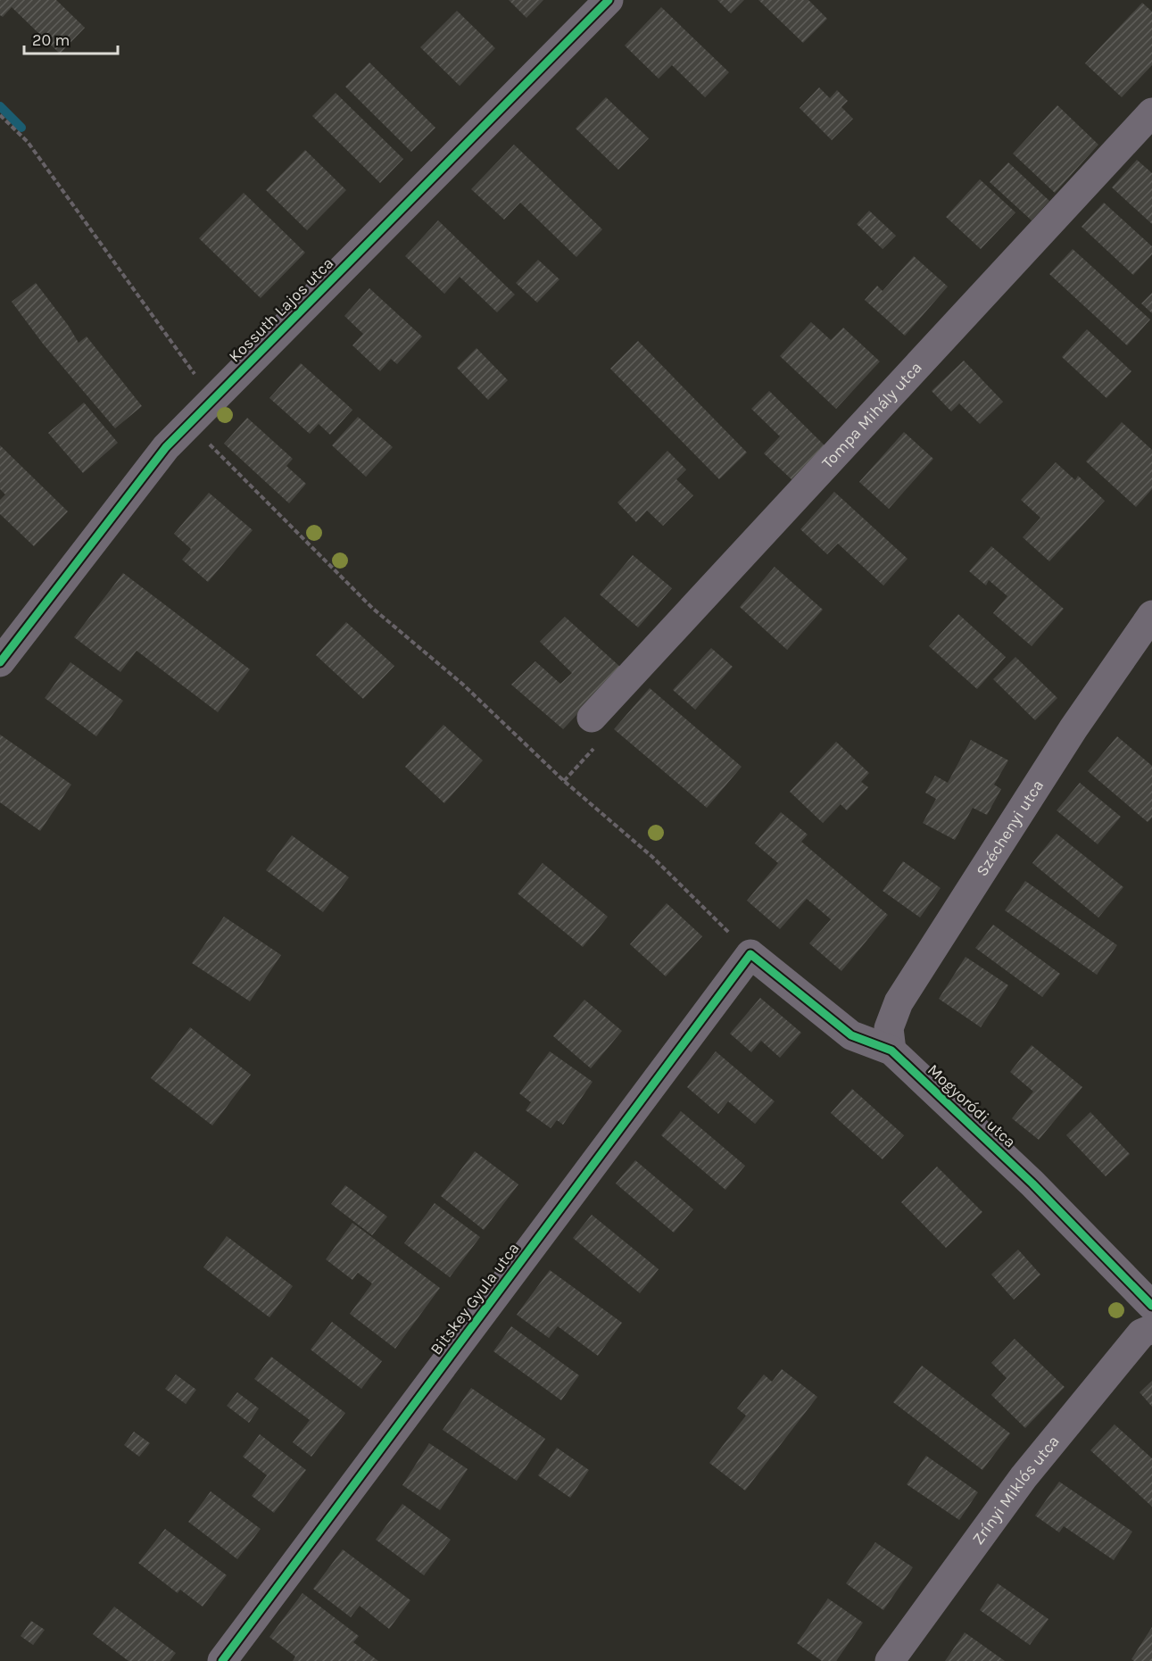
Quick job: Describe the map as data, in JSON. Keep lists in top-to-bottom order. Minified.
{"streets":{"street":["Kossuth Lajos utca","Tompa Mihály utca","Széchenyi utca","Mogyoródi utca","Bitskey Gyula utca","Zrínyi Miklós utca"]},"crossings":[["Széchenyi utca","Mogyoródi utca"],["Mogyoródi utca","Bitskey Gyula utca"]],"scale_bar":"20 m"}
